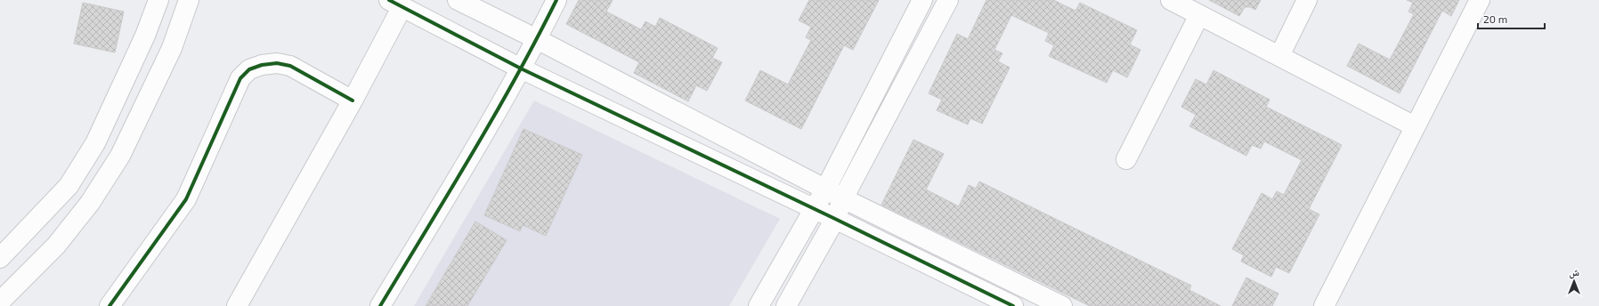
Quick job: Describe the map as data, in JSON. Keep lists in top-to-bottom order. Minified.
{"scale_bar":"20 m","north":"top"}
